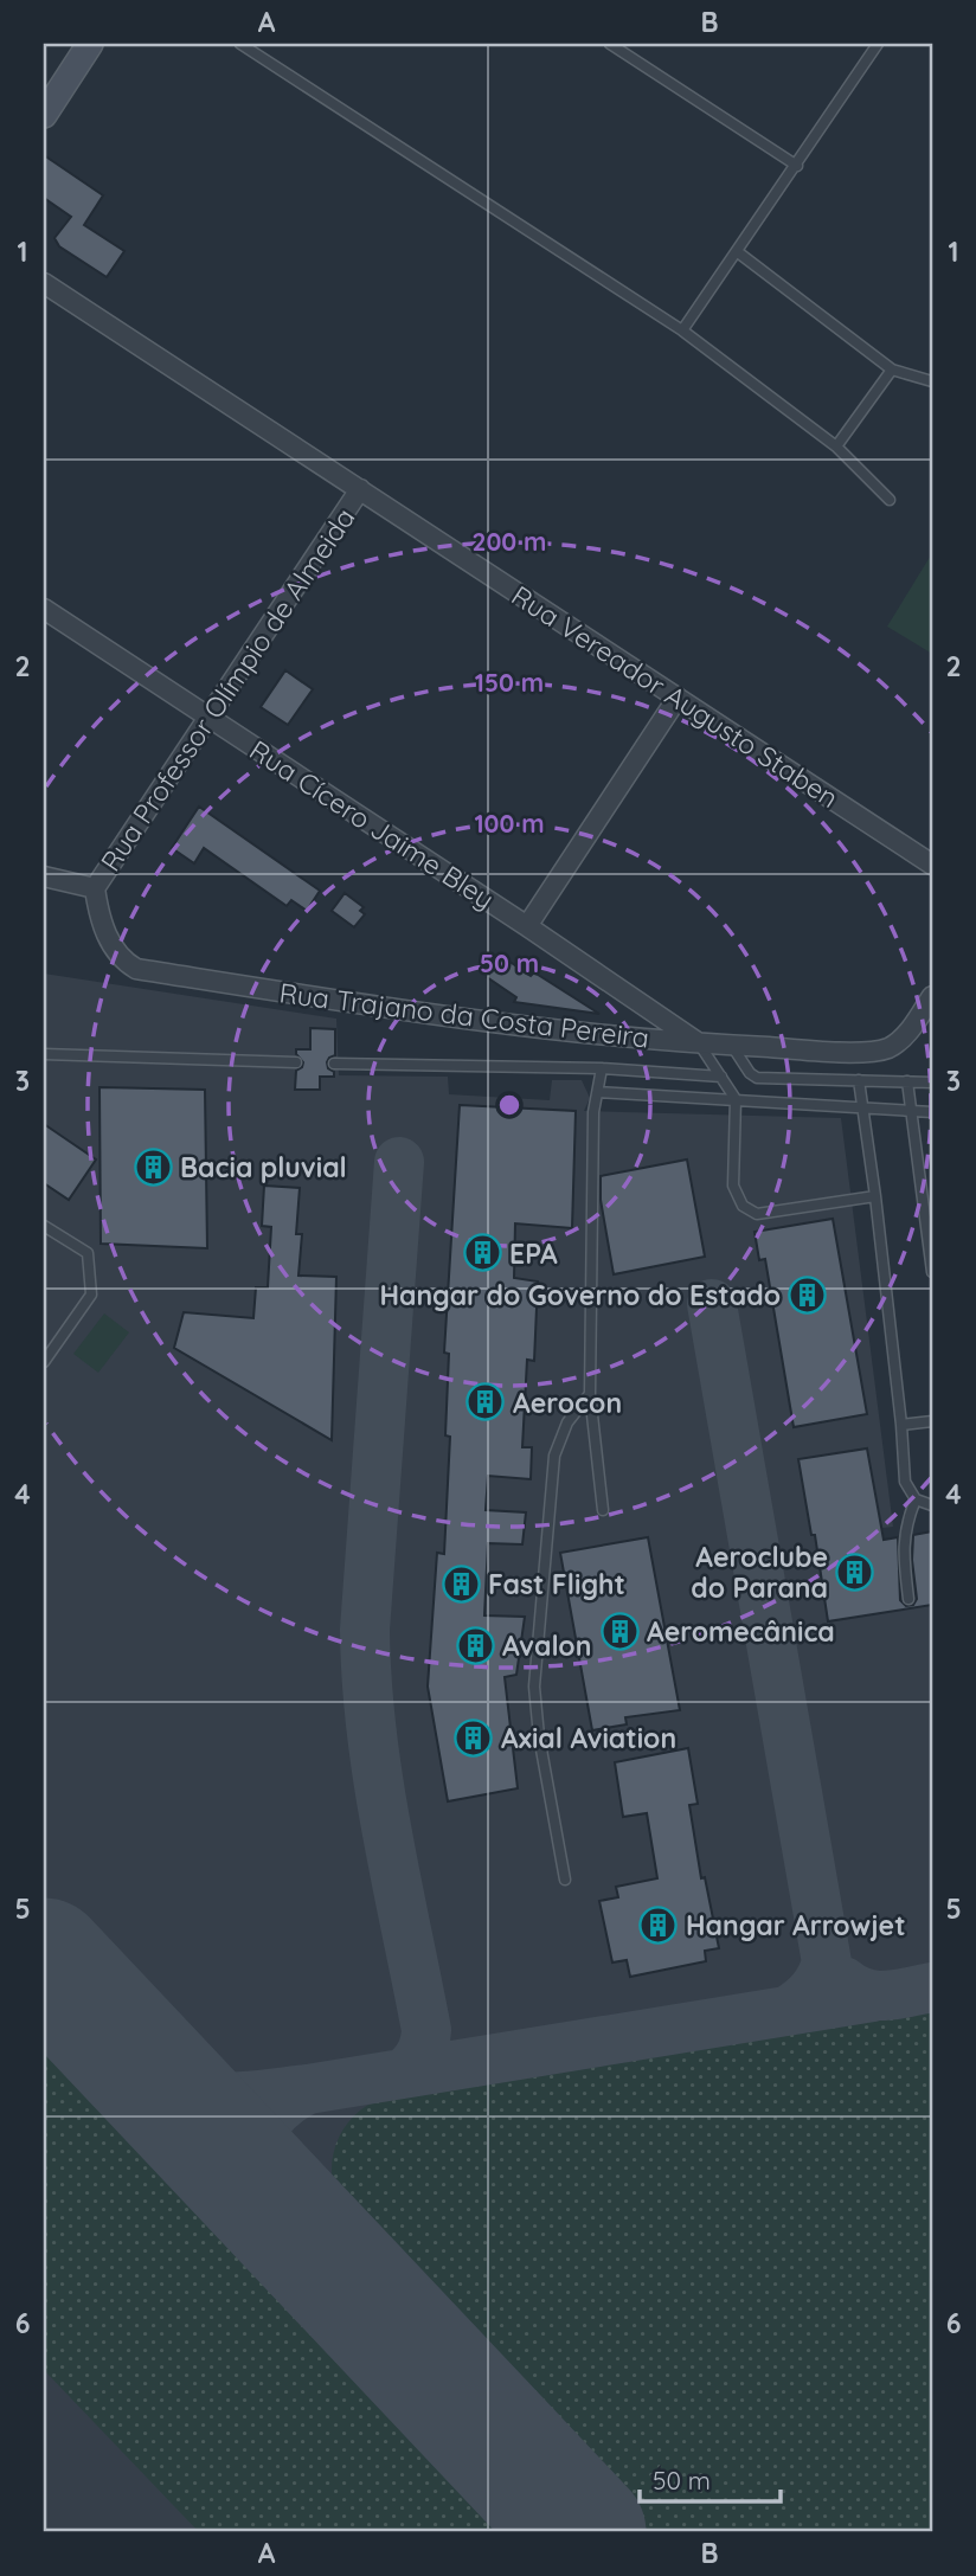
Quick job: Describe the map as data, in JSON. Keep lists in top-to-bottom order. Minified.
{"streets":{"street":["Rua Professor Olímpio de Almeida","Rua Vereador Augusto Staben","Rua Cícero Jaime Bley","Rua Trajano da Costa Pereira"]},"crossings":[["Rua Professor Olímpio de Almeida","Rua Vereador Augusto Staben"],["Rua Professor Olímpio de Almeida","Rua Cícero Jaime Bley"],["Rua Professor Olímpio de Almeida","Rua Trajano da Costa Pereira"],["Rua Cícero Jaime Bley","Rua Trajano da Costa Pereira"]],"places":{"building":["Bacia pluvial","EPA","Hangar do Governo do Estado","Aerocon","Aeroclube do Parana","Fast Flight","Aeromecânica","Avalon","Axial Aviation","Hangar Arrowjet"]},"scale_bar":"50 m","grid":{"columns":["A","B"],"rows":["1","2","3","4","5","6"]},"rings":["200 m","150 m","100 m","50 m"]}
